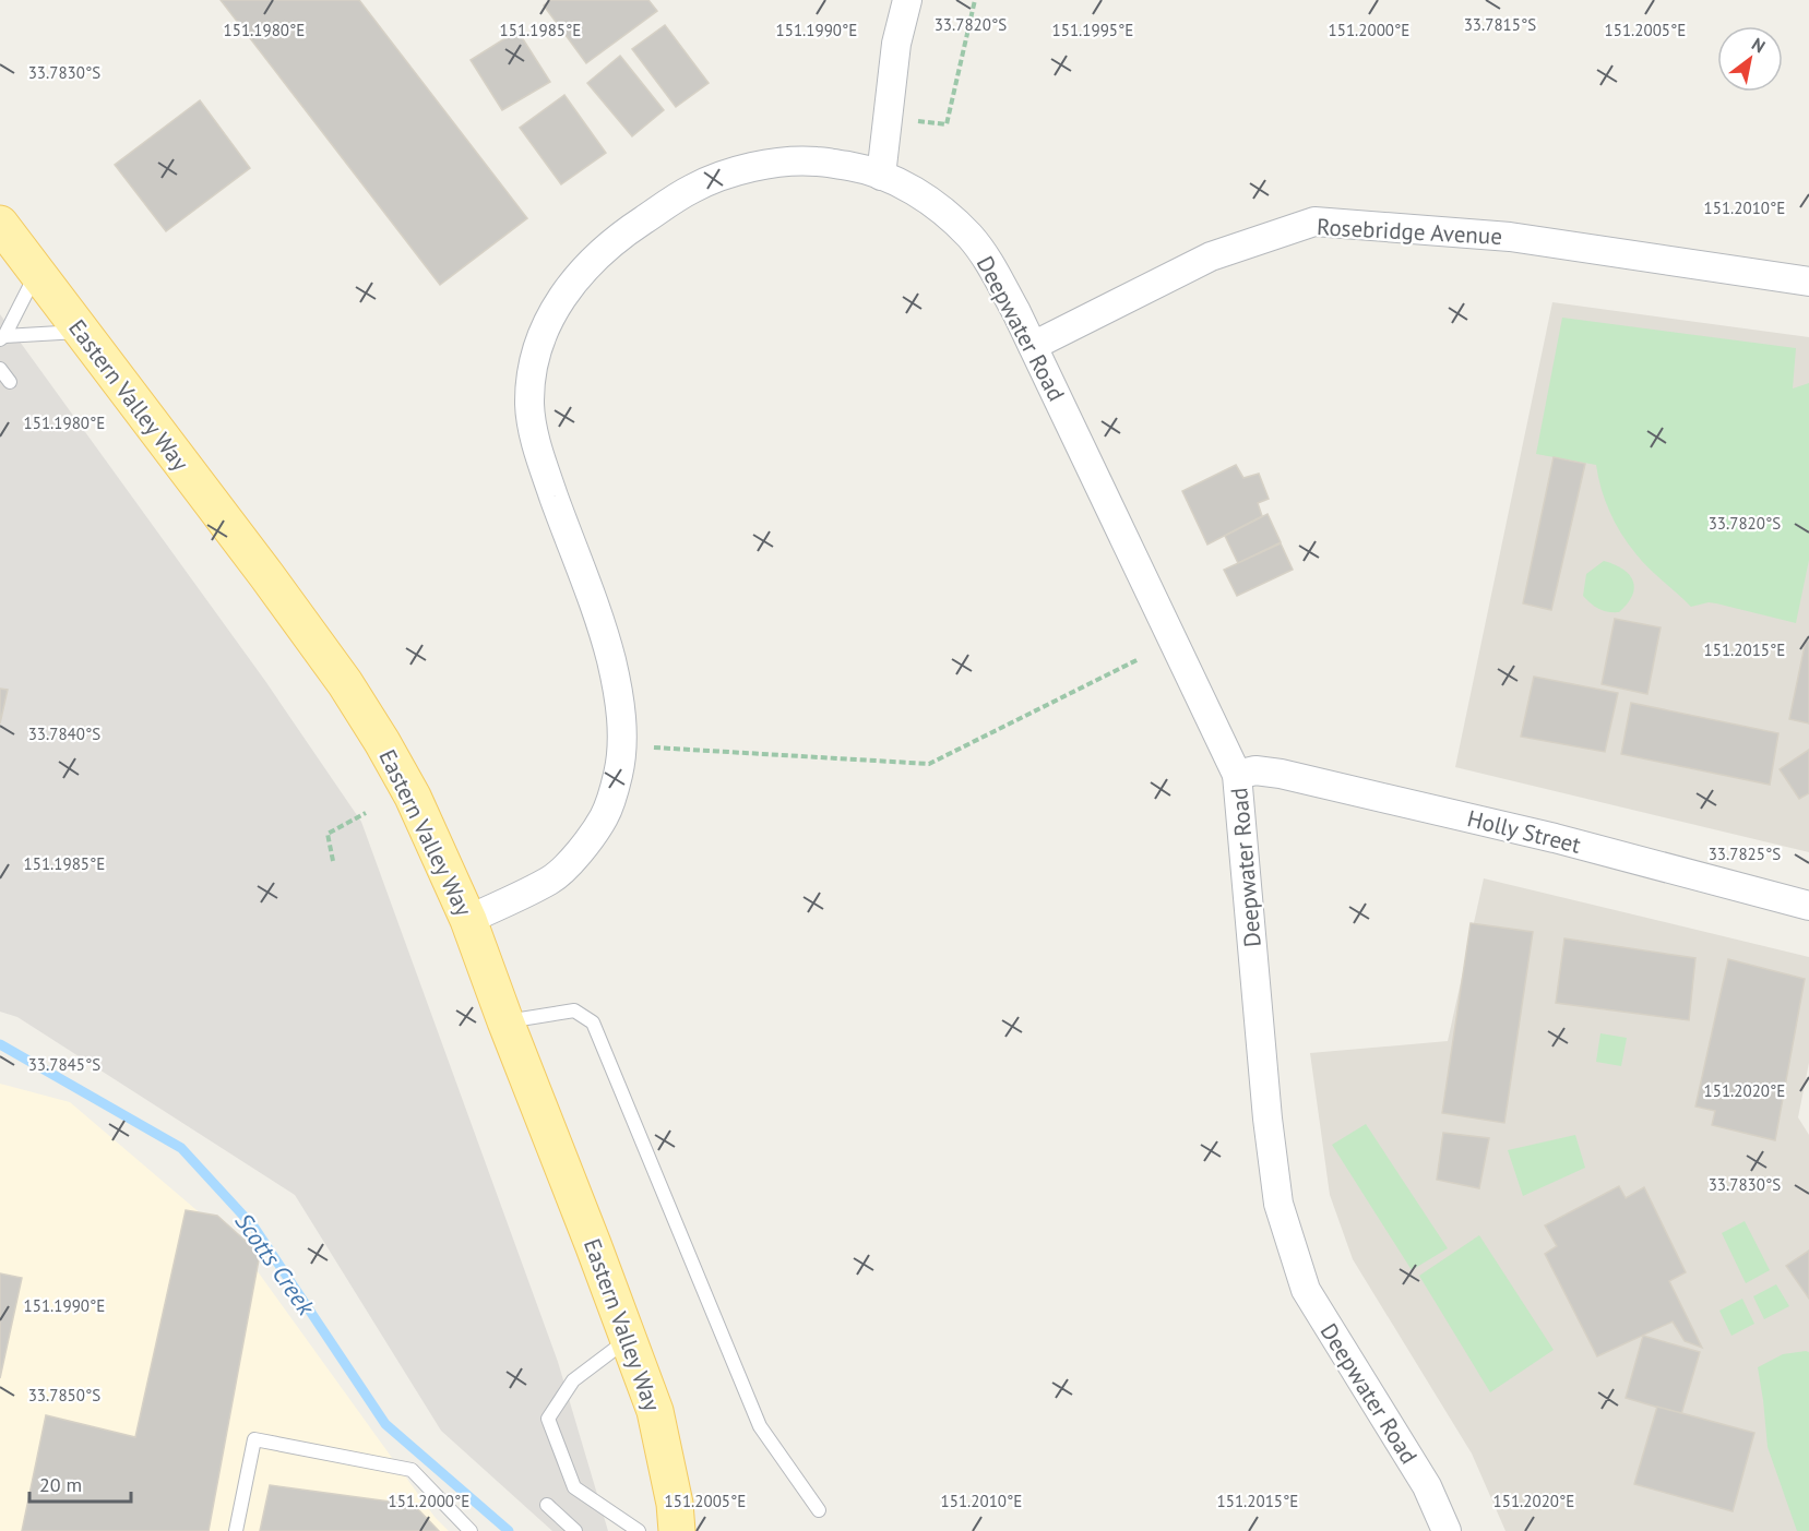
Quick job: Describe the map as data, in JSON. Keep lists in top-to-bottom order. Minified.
{"streets":{"main road":["Eastern Valley Way"],"street":["Rosebridge Avenue","Deepwater Road","Holly Street"]},"crossings":[["Rosebridge Avenue","Deepwater Road"],["Deepwater Road","Eastern Valley Way"],["Deepwater Road","Holly Street"]],"water":["Scotts Creek"],"scale_bar":"20 m","north":"top right","coordinates":["33.7815°S","33.7820°S","151.1980°E","151.1985°E","151.1990°E","151.1995°E","151.2000°E","151.2005°E","33.7830°S","151.2010°E","151.2015°E","33.7840°S","33.7825°S","33.7845°S","151.2020°E","33.7850°S"]}
